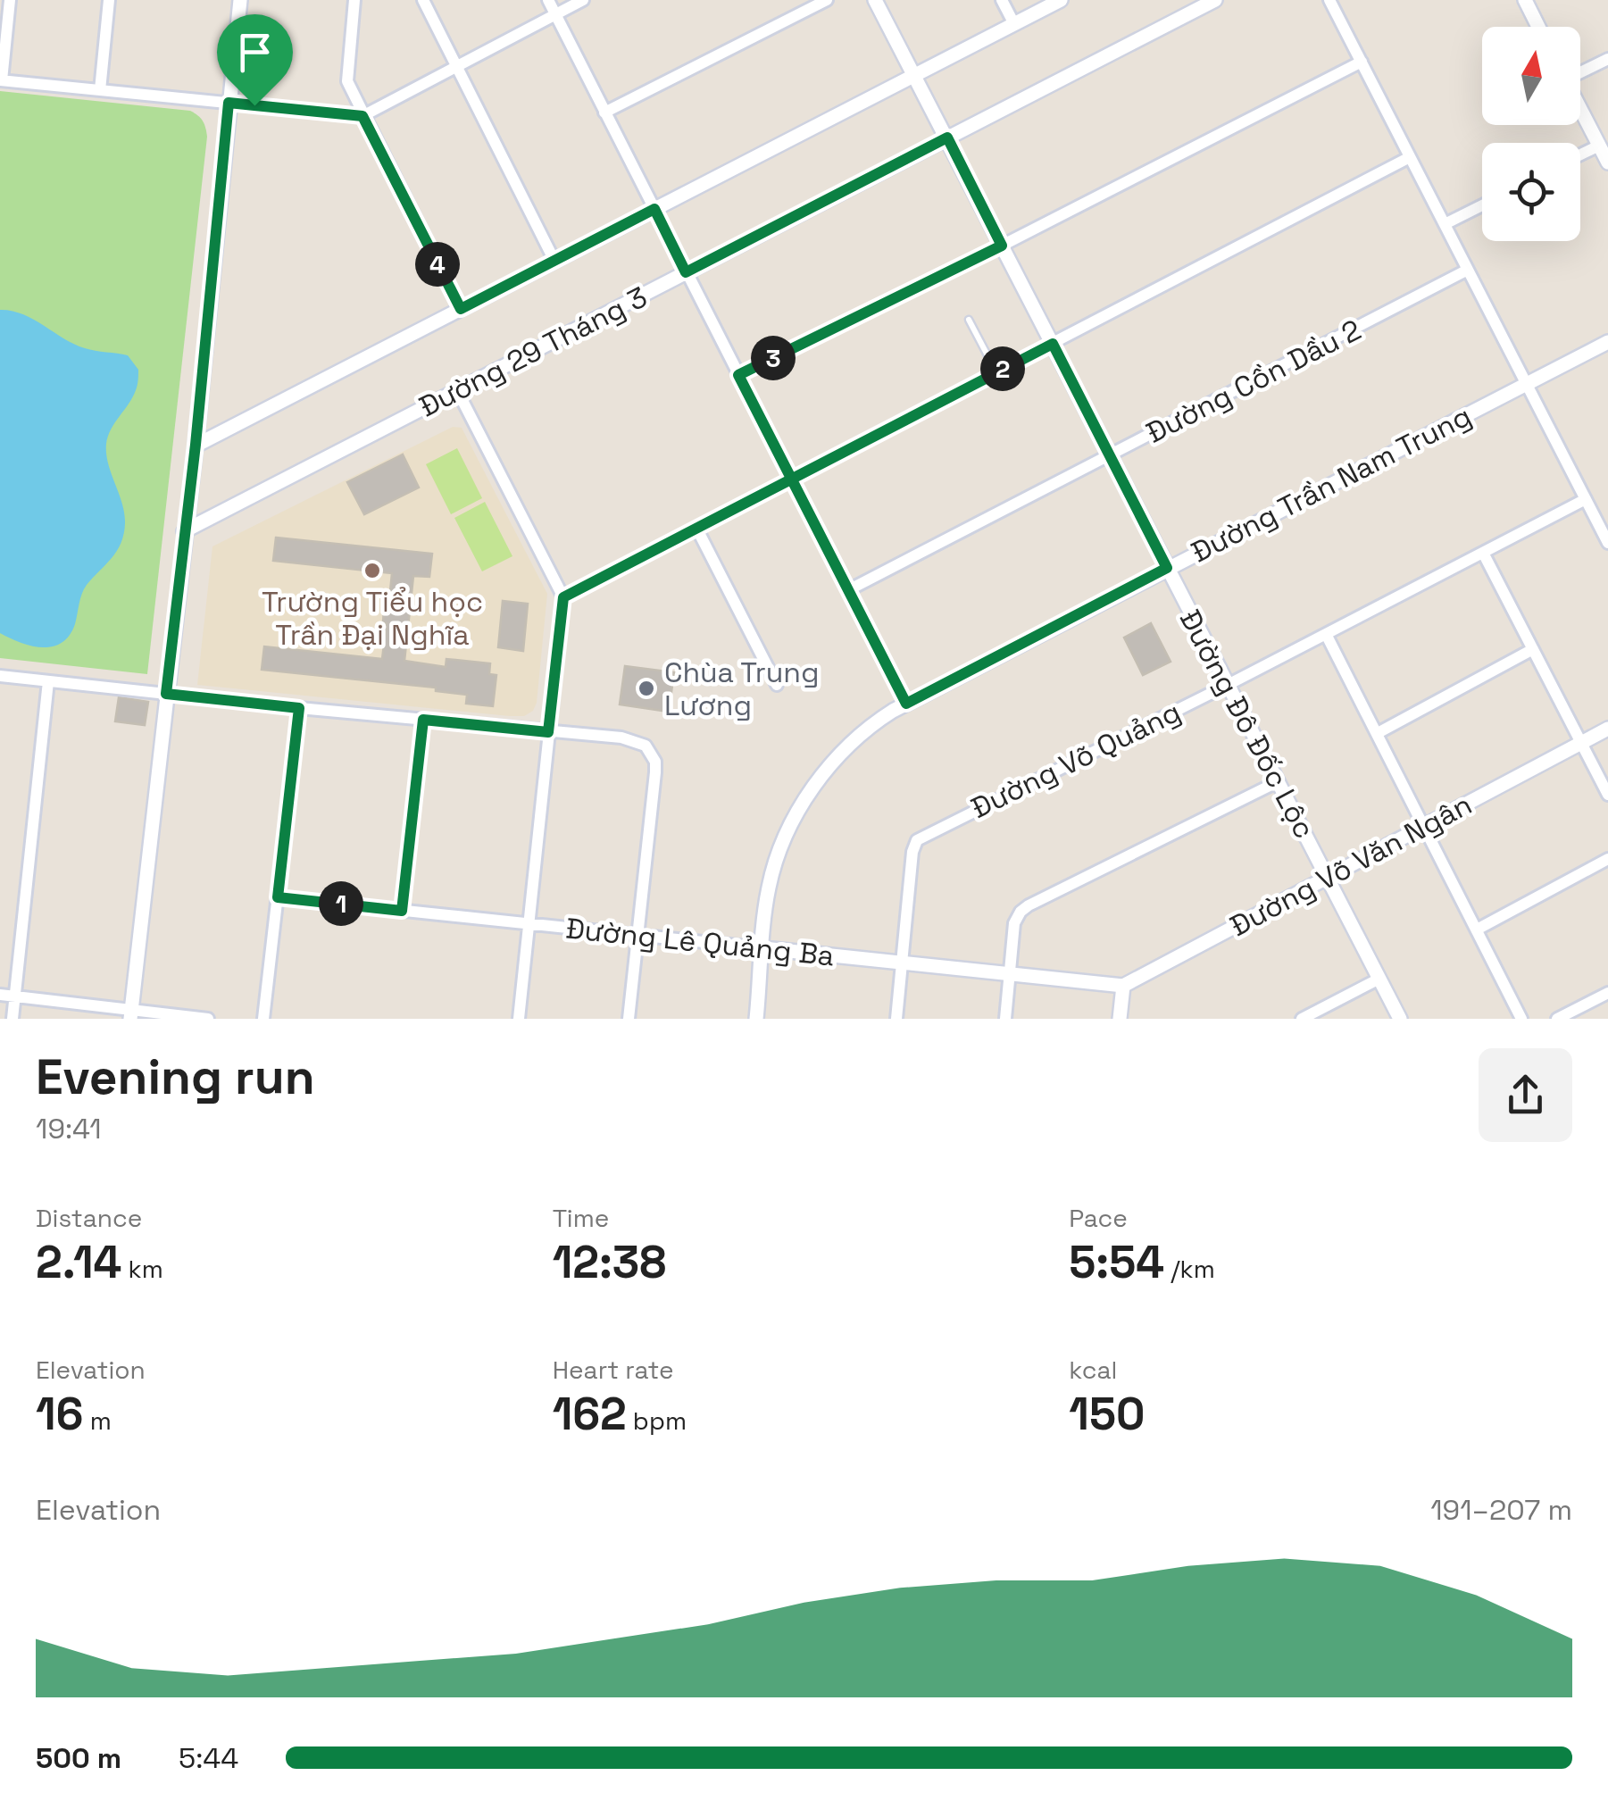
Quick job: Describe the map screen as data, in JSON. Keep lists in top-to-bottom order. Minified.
{"streets":{"street":["Đường 29 Tháng 3","Đường Cồn Dầu 2","Đường Trần Nam Trung","Đường Đô Đốc Lộc","Đường Võ Quảng","Đường Võ Văn Ngân","Đường Lê Quảng Ba"]},"crossings":[["Đường 29 Tháng 3","Đường Đô Đốc Lộc"],["Đường Cồn Dầu 2","Đường Đô Đốc Lộc"],["Đường Trần Nam Trung","Đường Đô Đốc Lộc"],["Đường Trần Nam Trung","Đường Lê Quảng Ba"],["Đường Đô Đốc Lộc","Đường Võ Quảng"],["Đường Đô Đốc Lộc","Đường Võ Văn Ngân"],["Đường Võ Quảng","Đường Lê Quảng Ba"],["Đường Võ Văn Ngân","Đường Lê Quảng Ba"]],"places":["Trường Tiểu học Trần Đại Nghĩa","Chùa Trung Lương"],"north":"top","page":{"pins":["4","3","2","1"],"heading":["Evening run","19:41"],"stats":[["Distance","2.14 km"],["Time","12:38"],["Pace","5:54 /km"],["Elevation","16 m"],["Heart rate","162 bpm"],["kcal","150"]],"chart":["Elevation","191–207 m"],"list":[{"name":"500 m","note":"5:44"}]}}
